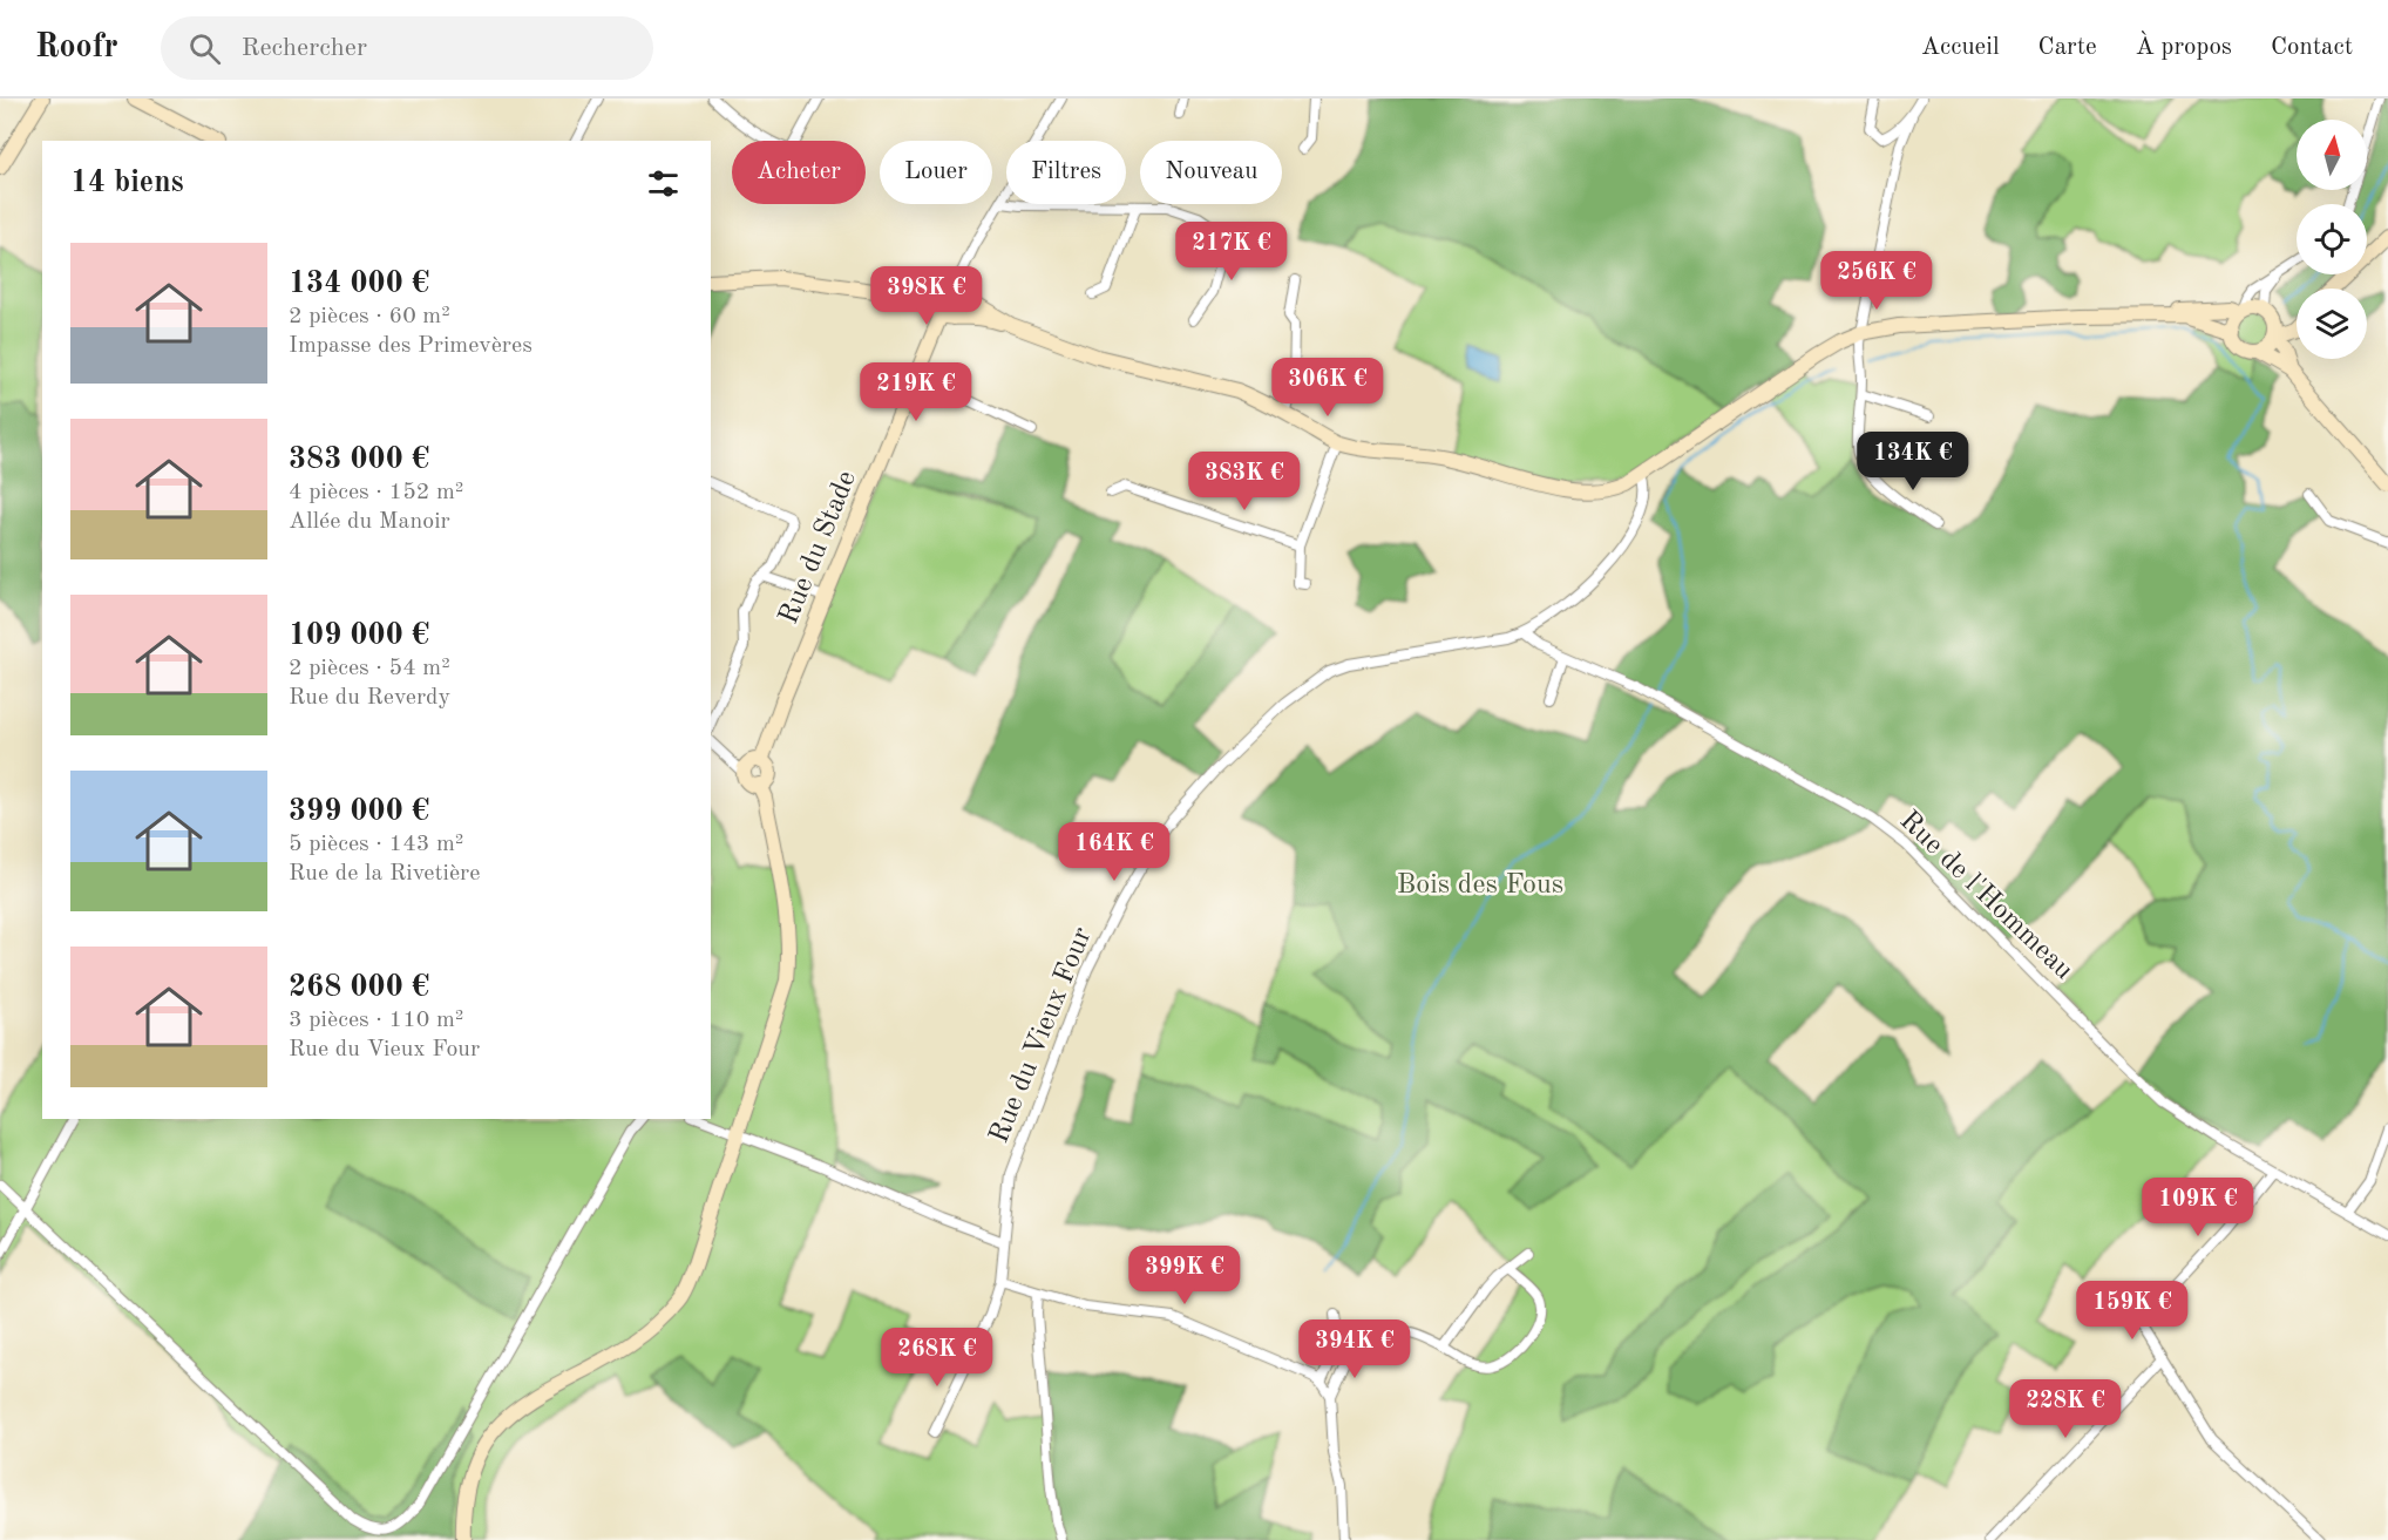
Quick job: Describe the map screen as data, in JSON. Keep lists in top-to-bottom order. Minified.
{"streets":{"main road":["Rue du Stade"],"street":["Rue de l'Hommeau","Rue du Vieux Four"]},"crossings":[["Rue de l'Hommeau","Rue du Vieux Four"]],"parks":["Bois des Fous"],"north":"top","page":{"header":"Roofr","search":"Rechercher","nav":["Accueil","Carte","À propos","Contact"],"chip":["Acheter","Louer","Filtres","Nouveau"],"heading":"14 biens","price":["217K €","256K €","398K €","306K €","219K €","134K €","383K €","164K €","109K €","399K €","159K €","394K €","268K €","228K €"],"list":[{"name":"134 000 €","note":"2 pièces · 60 m² · Impasse des Primevères"},{"name":"383 000 €","note":"4 pièces · 152 m² · Allée du Manoir"},{"name":"109 000 €","note":"2 pièces · 54 m² · Rue du Reverdy"},{"name":"399 000 €","note":"5 pièces · 143 m² · Rue de la Rivetière"},{"name":"268 000 €","note":"3 pièces · 110 m² · Rue du Vieux Four"}]}}
